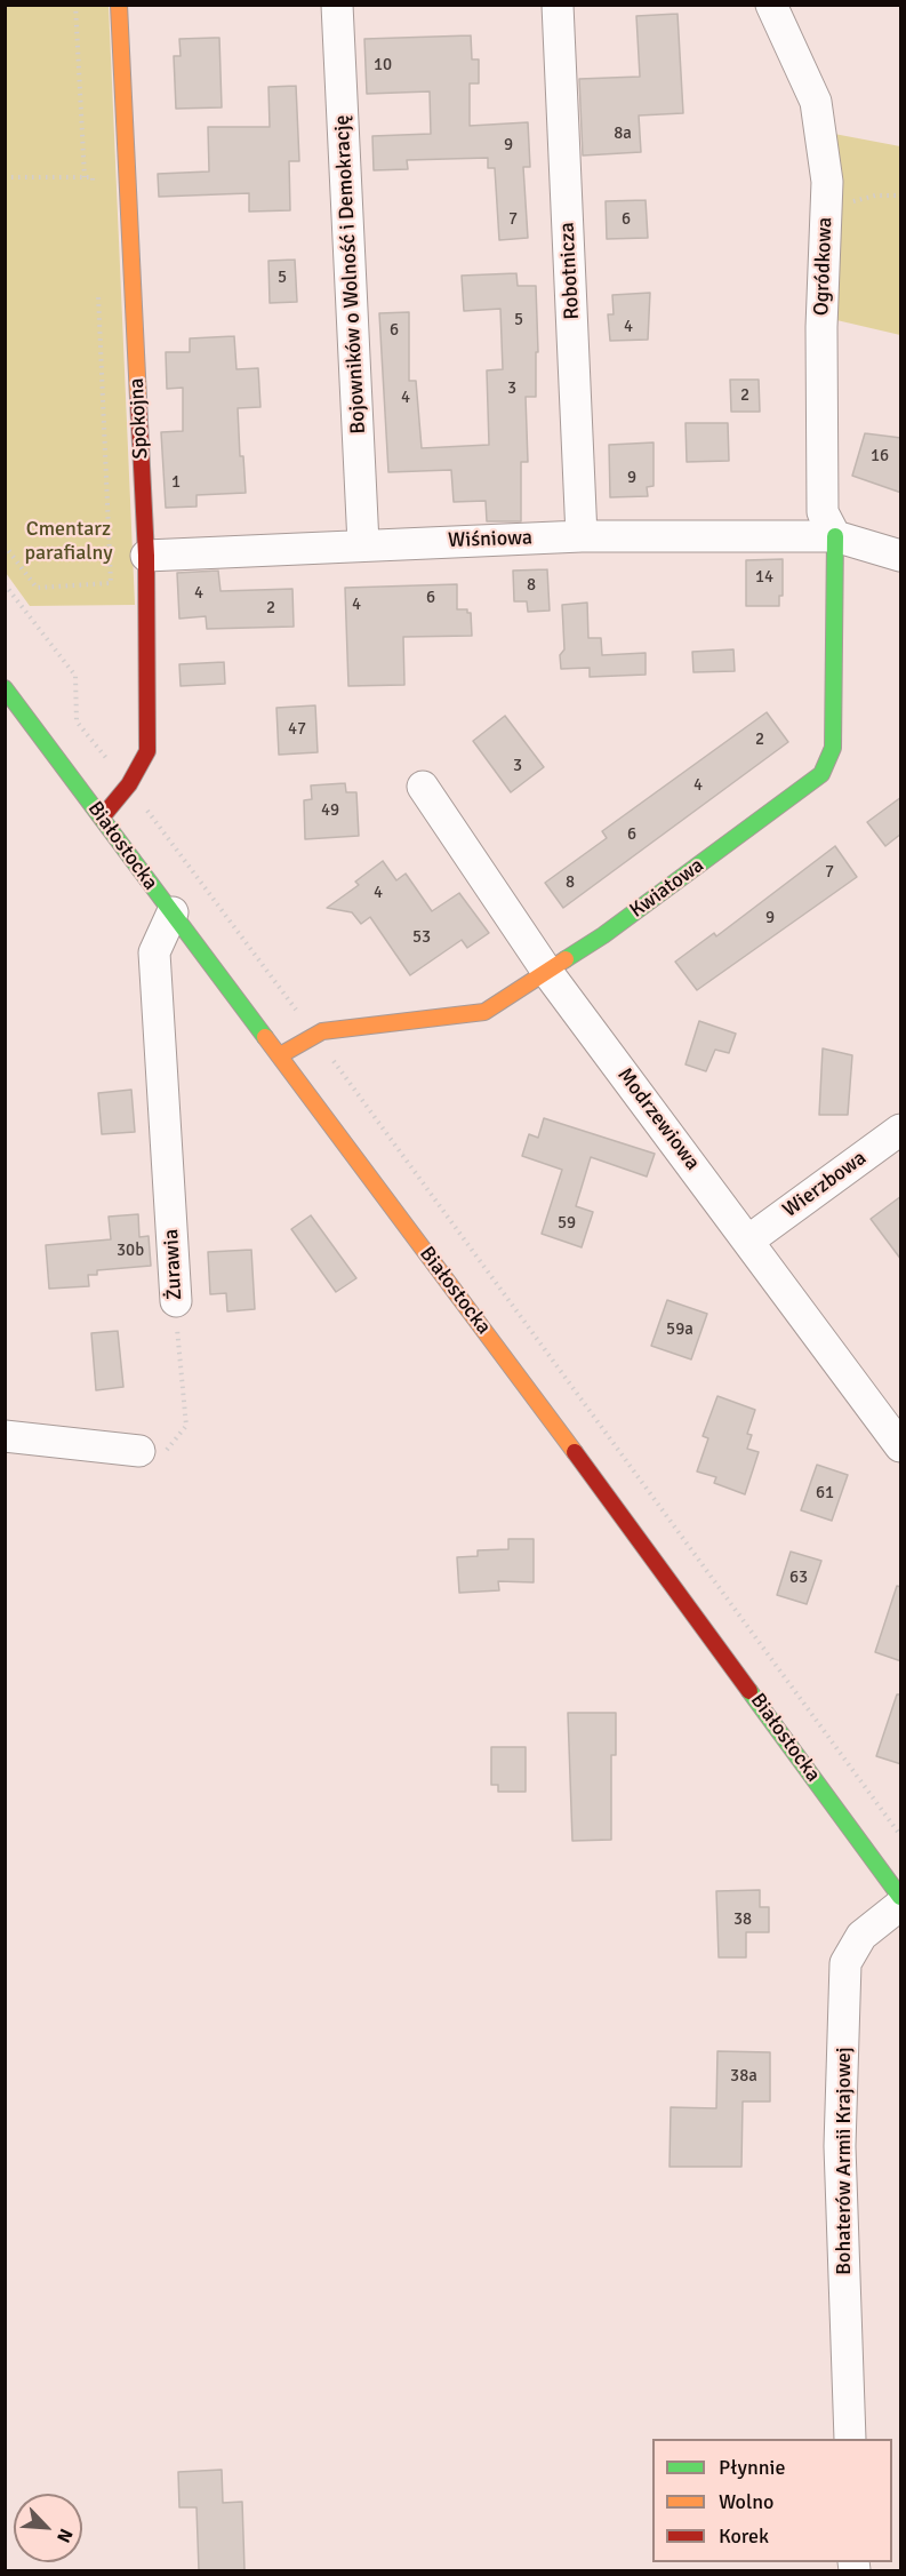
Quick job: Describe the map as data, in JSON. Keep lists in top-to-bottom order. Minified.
{"streets":{"street":["Ogródkowa","Robotnicza","Bojowników o Wolność i Demokrację","Spokojna","Wiśniowa","Białostocka","Kwiatowa","Modrzewiowa","Wierzbowa","Żurawia","Bohaterów Armii Krajowej"]},"crossings":[["Ogródkowa","Wiśniowa"],["Ogródkowa","Kwiatowa"],["Robotnicza","Wiśniowa"],["Bojowników o Wolność i Demokrację","Wiśniowa"],["Spokojna","Wiśniowa"],["Spokojna","Białostocka"],["Wiśniowa","Kwiatowa"],["Białostocka","Kwiatowa"],["Białostocka","Żurawia"],["Kwiatowa","Modrzewiowa"],["Modrzewiowa","Wierzbowa"]],"parks":["Cmentarz parafialny"],"house_numbers":["10","8a","9","7","6","5","5","4","6","3","2","4","16","9","1","14","8","4","6","4","2","47","2","3","4","49","6","7","8","4","9","53","59","30b","59a","61","63","38","38a"],"legend":["Płynnie","Wolno","Korek"],"north":"bottom right"}
